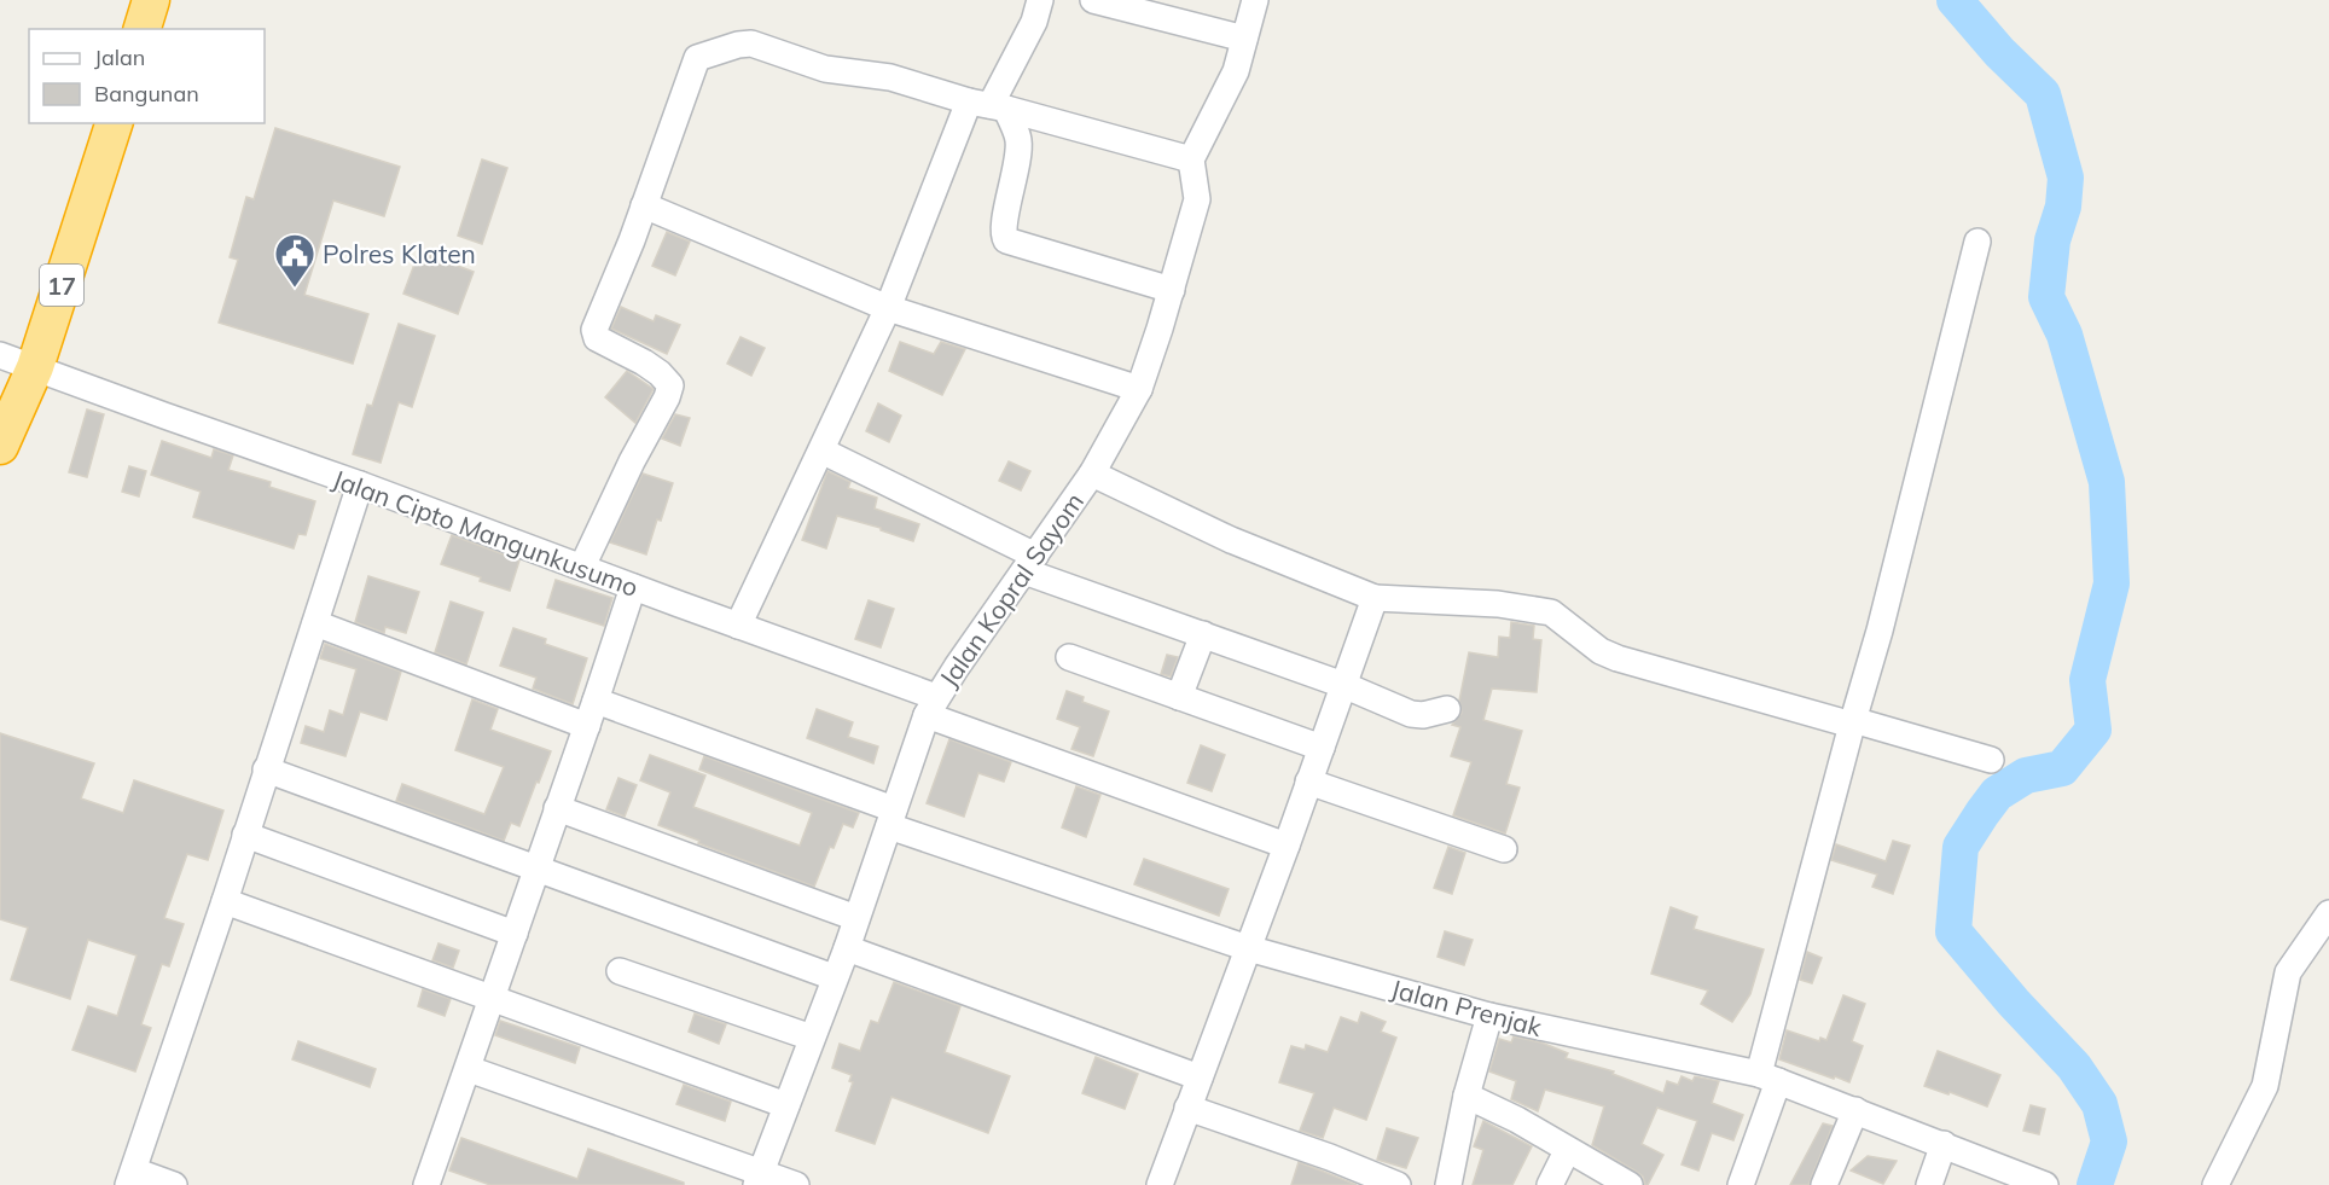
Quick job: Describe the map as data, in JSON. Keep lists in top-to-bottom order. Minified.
{"streets":{"highway":["17"],"street":["Jalan Cipto Mangunkusumo","Jalan Kopral Sayom","Jalan Prenjak"]},"crossings":[["17","Jalan Cipto Mangunkusumo"],["Jalan Cipto Mangunkusumo","Jalan Kopral Sayom"],["Jalan Kopral Sayom","Jalan Prenjak"]],"places":{"public building":["Polres Klaten"]},"legend":["Jalan","Bangunan"]}
